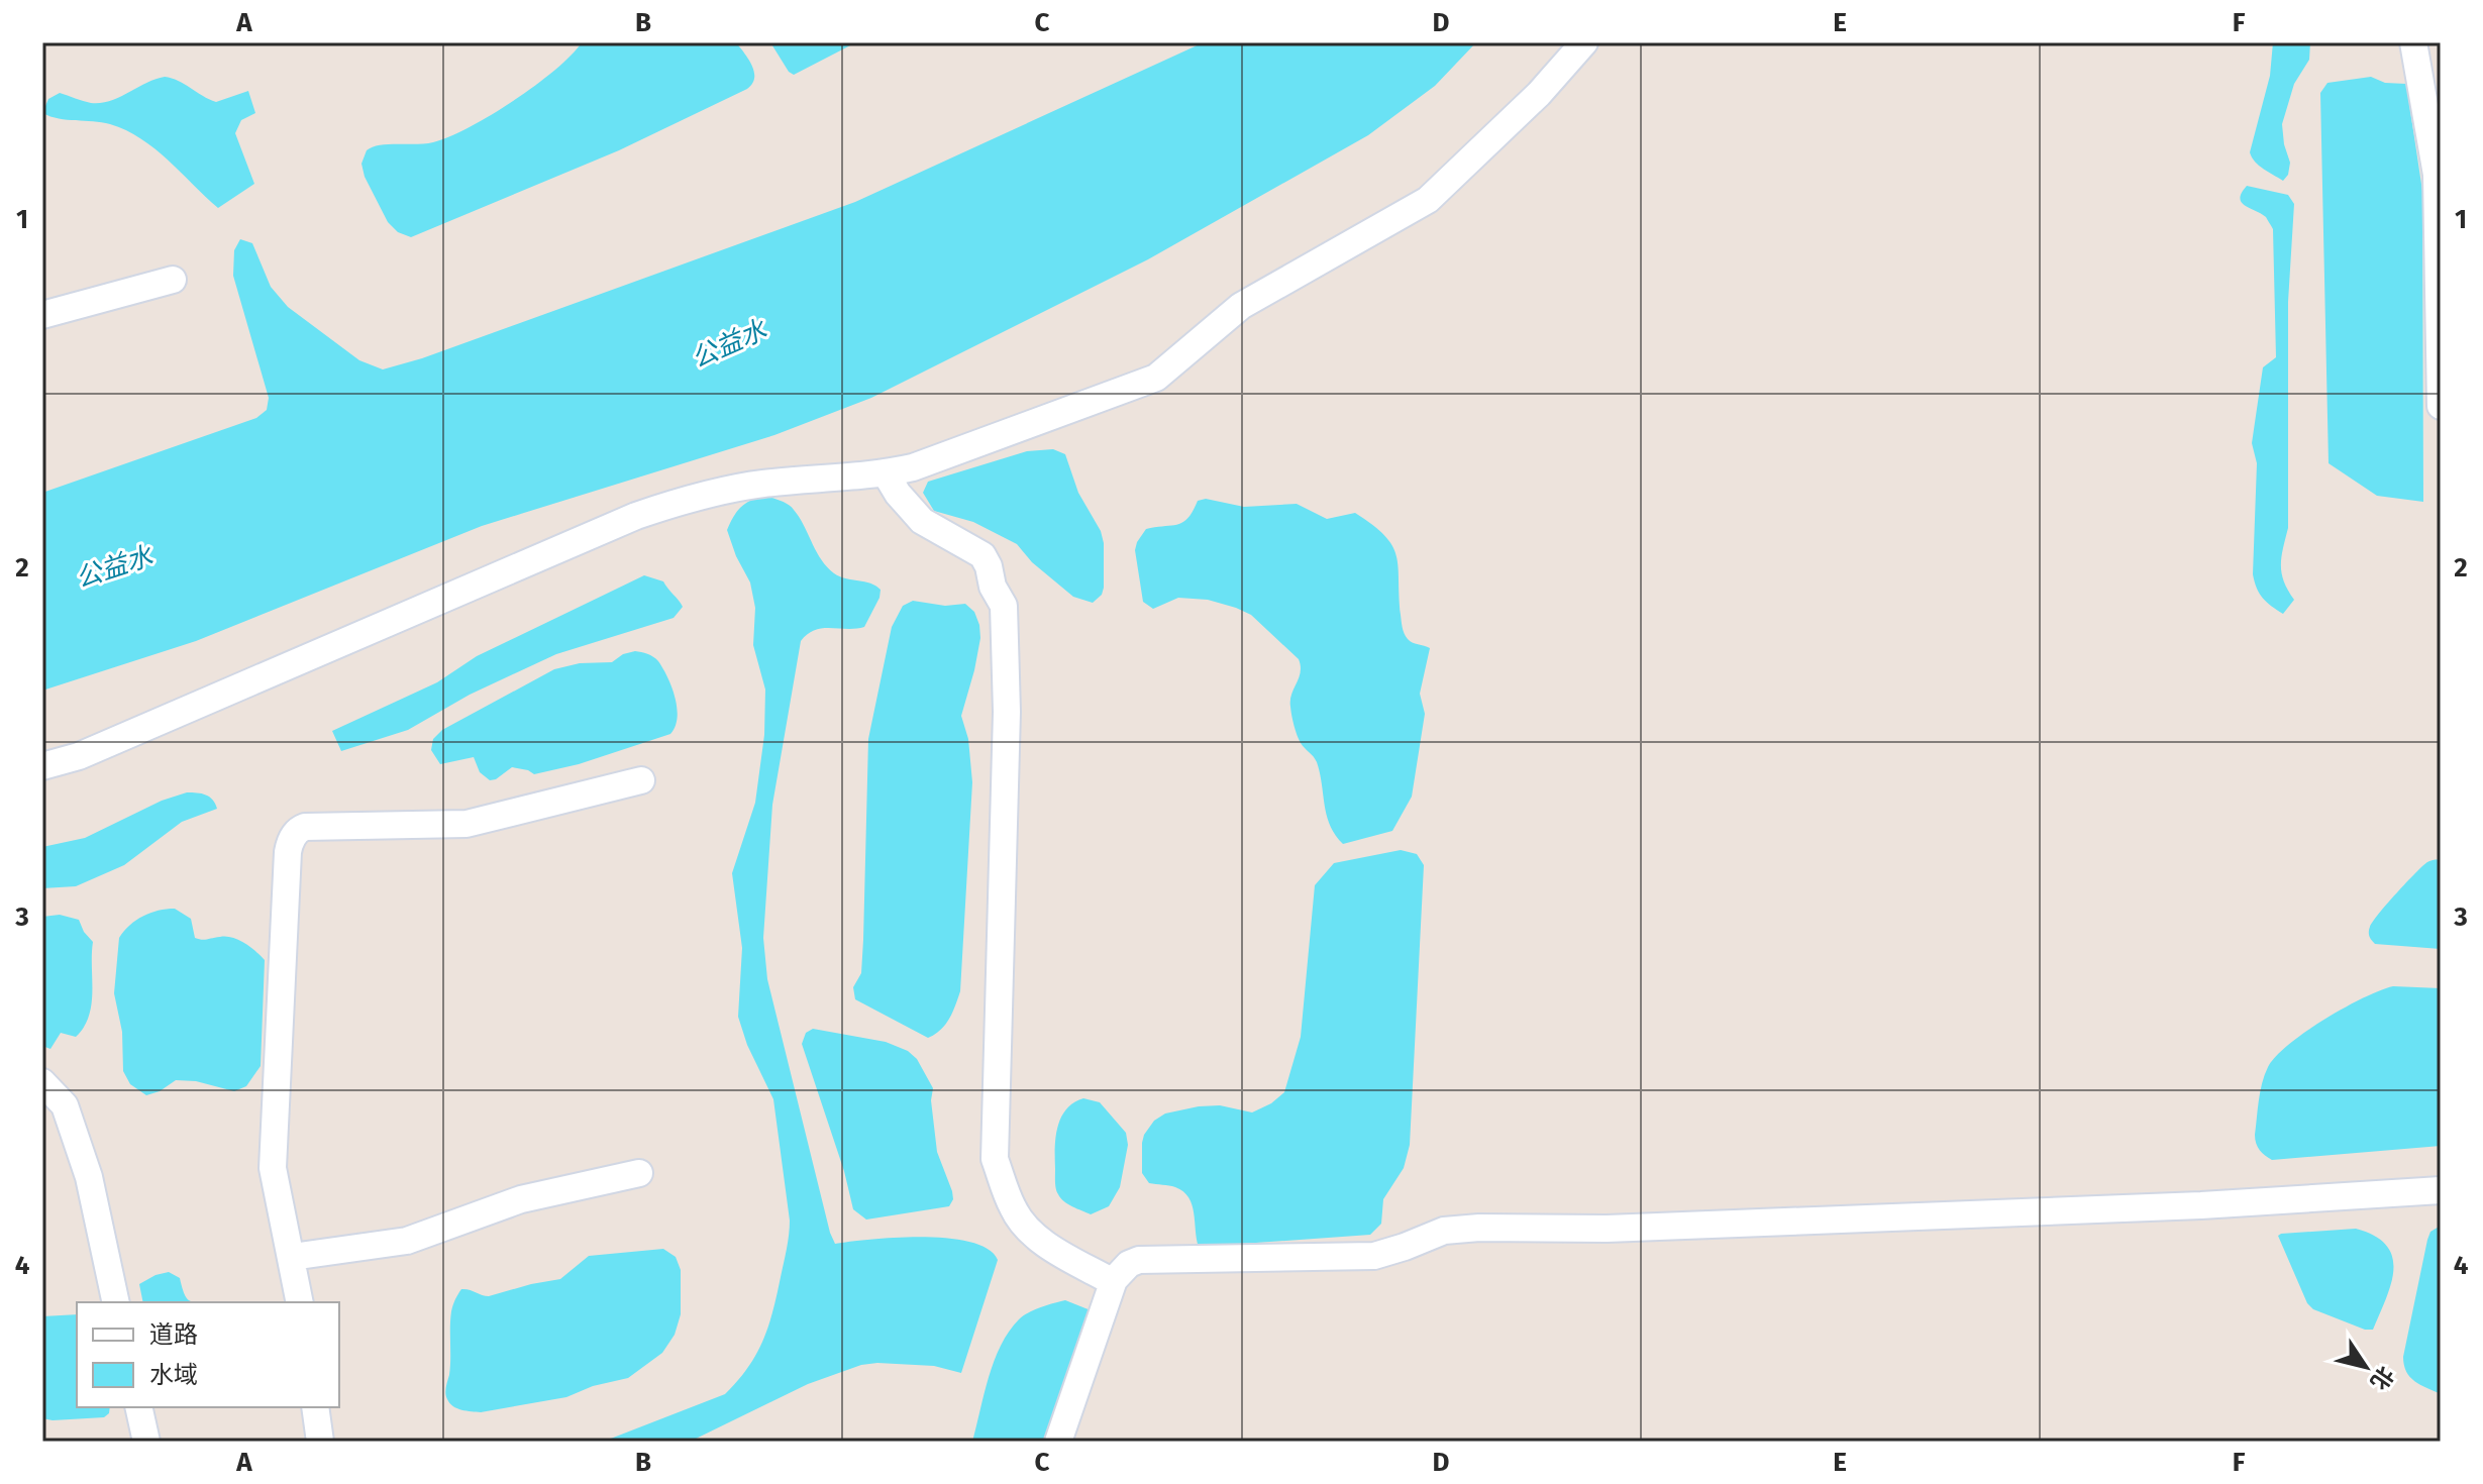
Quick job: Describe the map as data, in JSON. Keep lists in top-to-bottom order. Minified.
{"water":["公益水"],"legend":["道路","水域"],"north":"bottom right","grid":{"columns":["A","B","C","D","E","F"],"rows":["1","2","3","4"]}}
